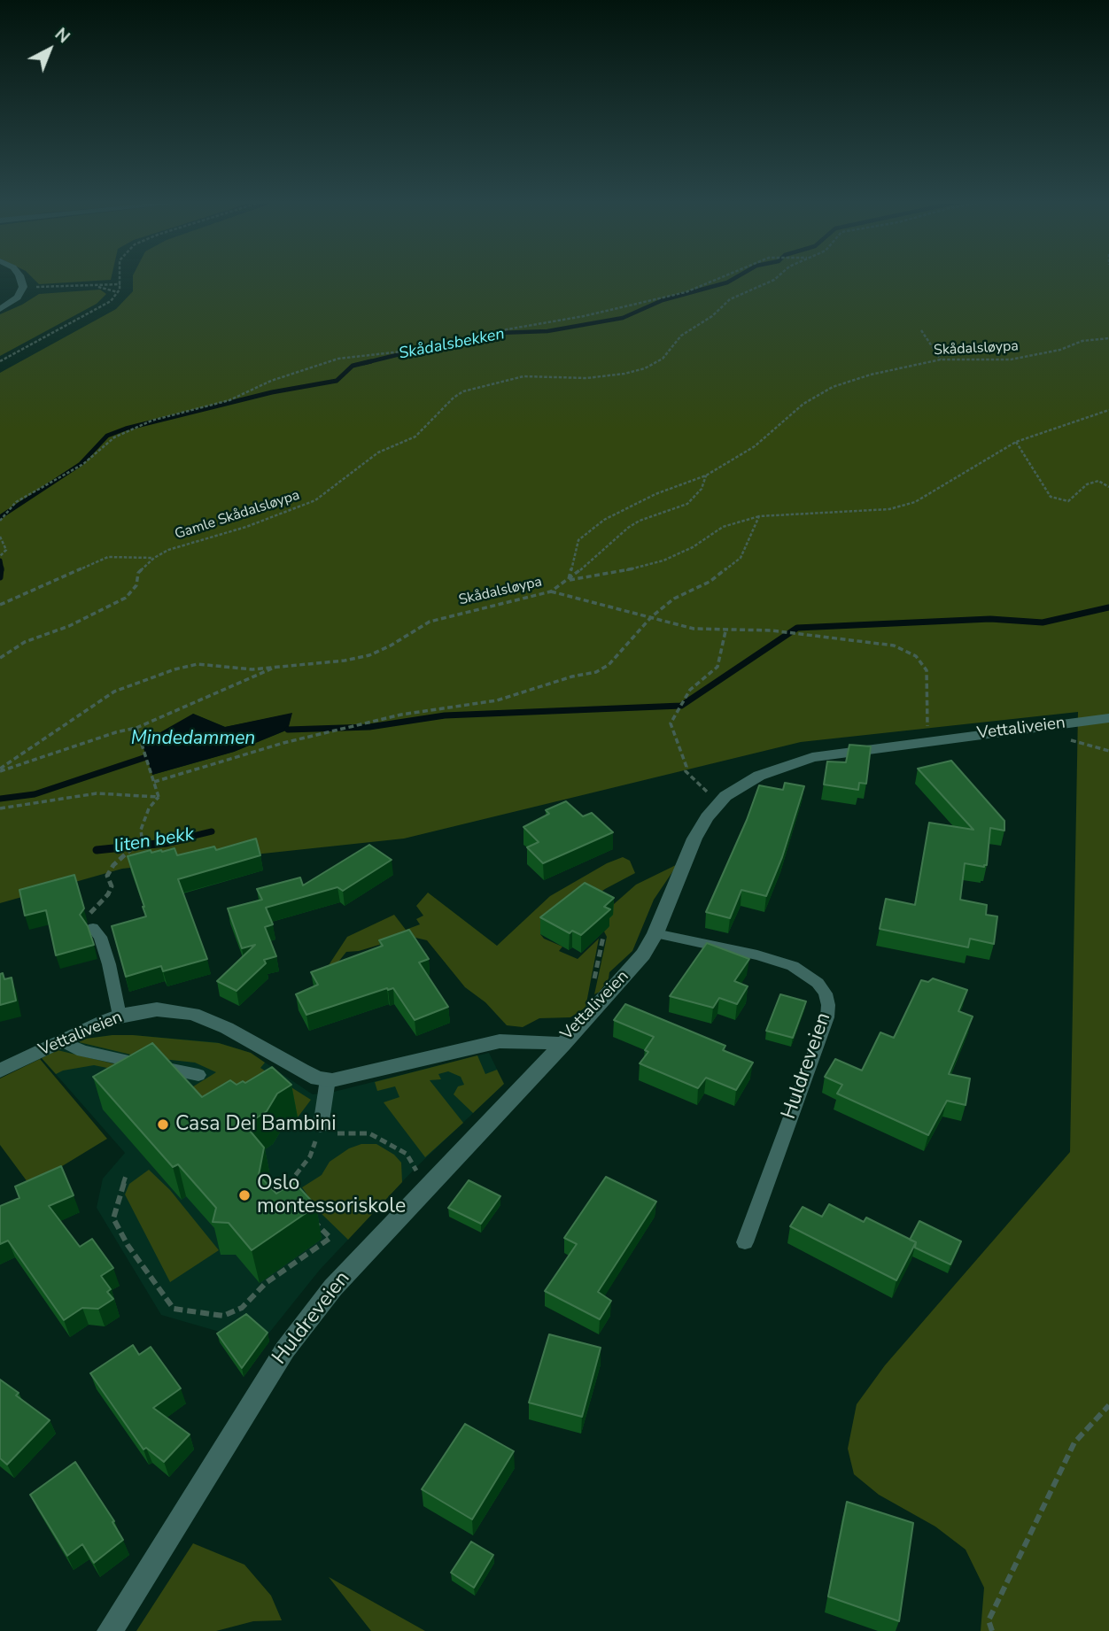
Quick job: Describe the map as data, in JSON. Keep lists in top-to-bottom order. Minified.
{"streets":{"street":["Vettaliveien","Huldreveien"],"path":["Skådalsløypa","Gamle Skådalsløypa"]},"crossings":[["Vettaliveien","Huldreveien"]],"water":["Skådalsbekken","Mindedammen","liten bekk"],"places":["Casa Dei Bambini","Oslo montessoriskole"],"north":"top right"}
